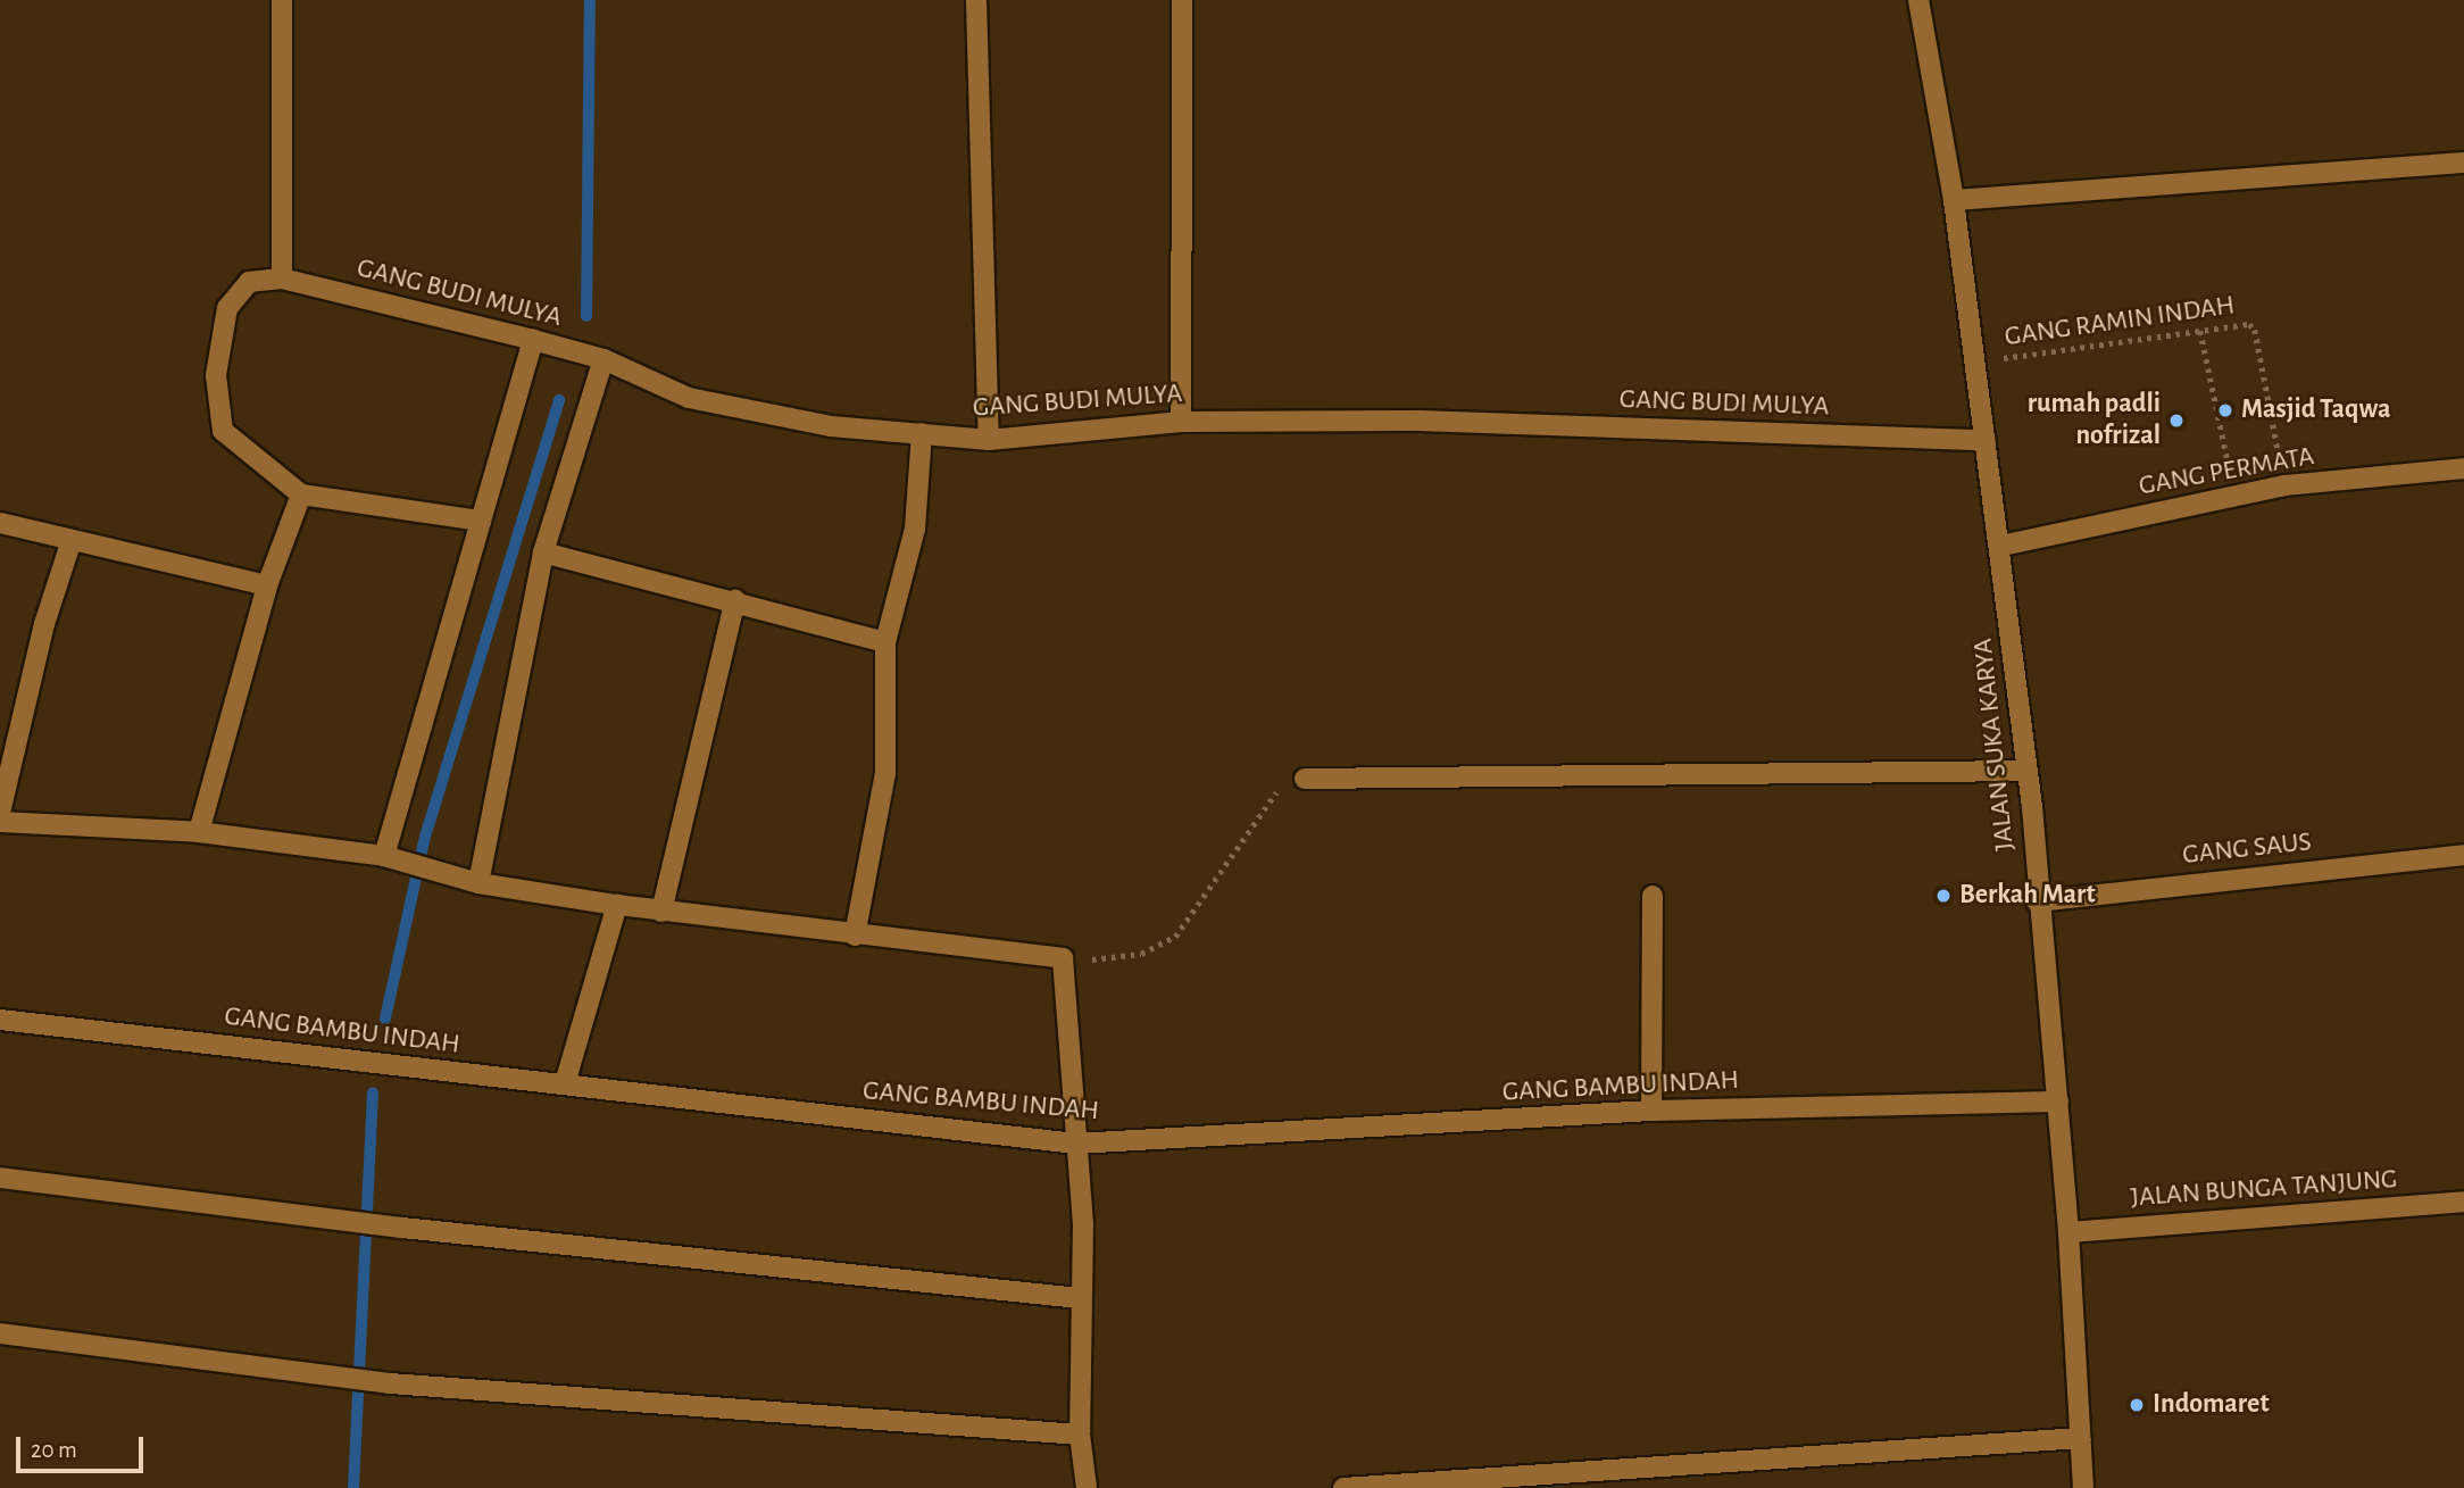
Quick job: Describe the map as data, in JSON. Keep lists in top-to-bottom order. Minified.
{"streets":{"street":["GANG BUDI MULYA","GANG PERMATA","JALAN SUKA KARYA","GANG SAUS","GANG BAMBU INDAH","JALAN BUNGA TANJUNG"],"path":["GANG RAMIN INDAH"]},"crossings":[["GANG BUDI MULYA","JALAN SUKA KARYA"],["GANG RAMIN INDAH","GANG PERMATA"],["GANG RAMIN INDAH","JALAN SUKA KARYA"],["GANG PERMATA","JALAN SUKA KARYA"],["JALAN SUKA KARYA","GANG SAUS"],["JALAN SUKA KARYA","GANG BAMBU INDAH"],["JALAN SUKA KARYA","JALAN BUNGA TANJUNG"]],"places":["Masjid Taqwa","rumah padli nofrizal","Berkah Mart","Indomaret"],"scale_bar":"20 m"}
